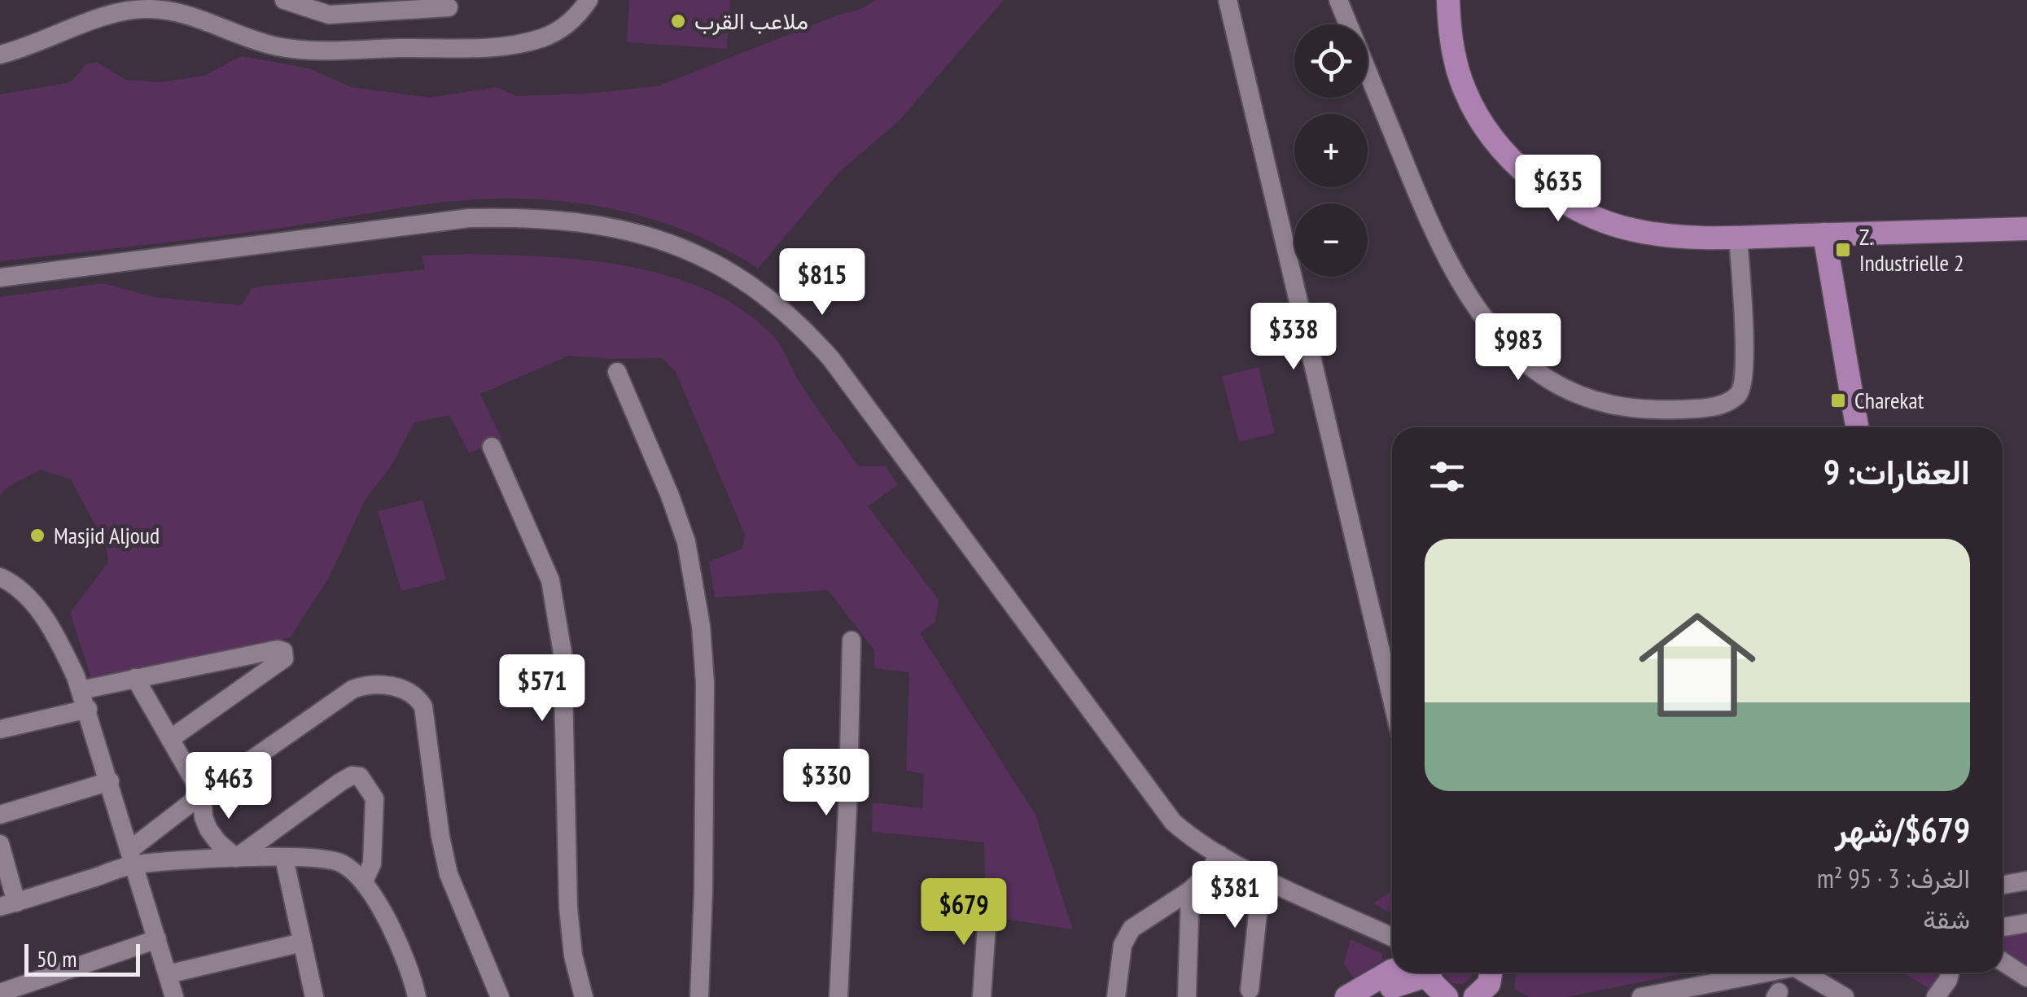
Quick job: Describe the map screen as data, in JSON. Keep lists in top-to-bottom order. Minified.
{"places":{"other":["ملاعب القرب","Masjid Aljoud"],"transit":["Z. Industrielle 2","Charekat"]},"scale_bar":"50 m","page":{"map_buttons":["+","−"],"price":["$635","$815","$338","$983","$571","$330","$463","$381","$679"],"heading":"العقارات: 9","list":[{"name":"$679/شهر","note":"الغرف: 3 · 95 m² · شقة"}],"scale":"50 m"}}
